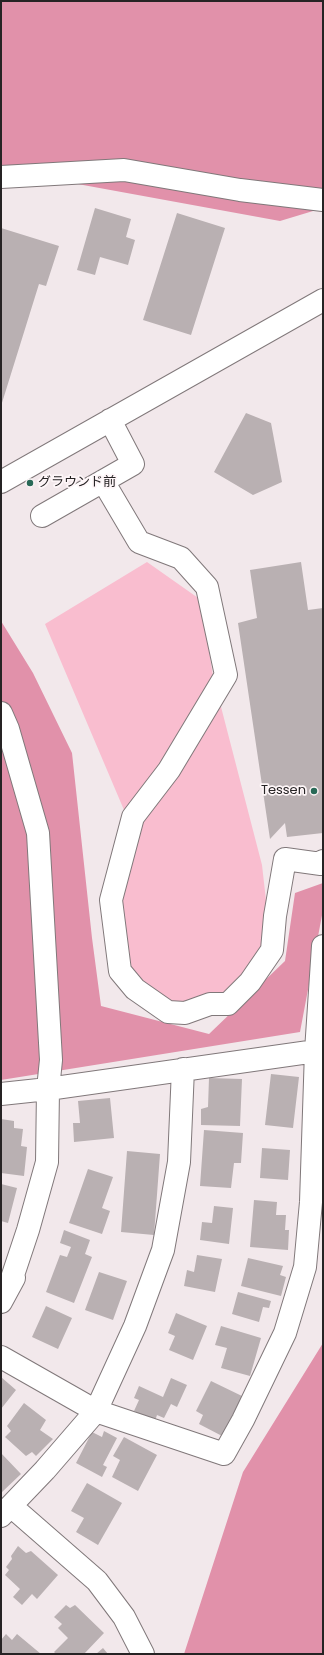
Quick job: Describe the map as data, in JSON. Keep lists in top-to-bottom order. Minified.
{"places":["グラウンド前","Tessen"]}
